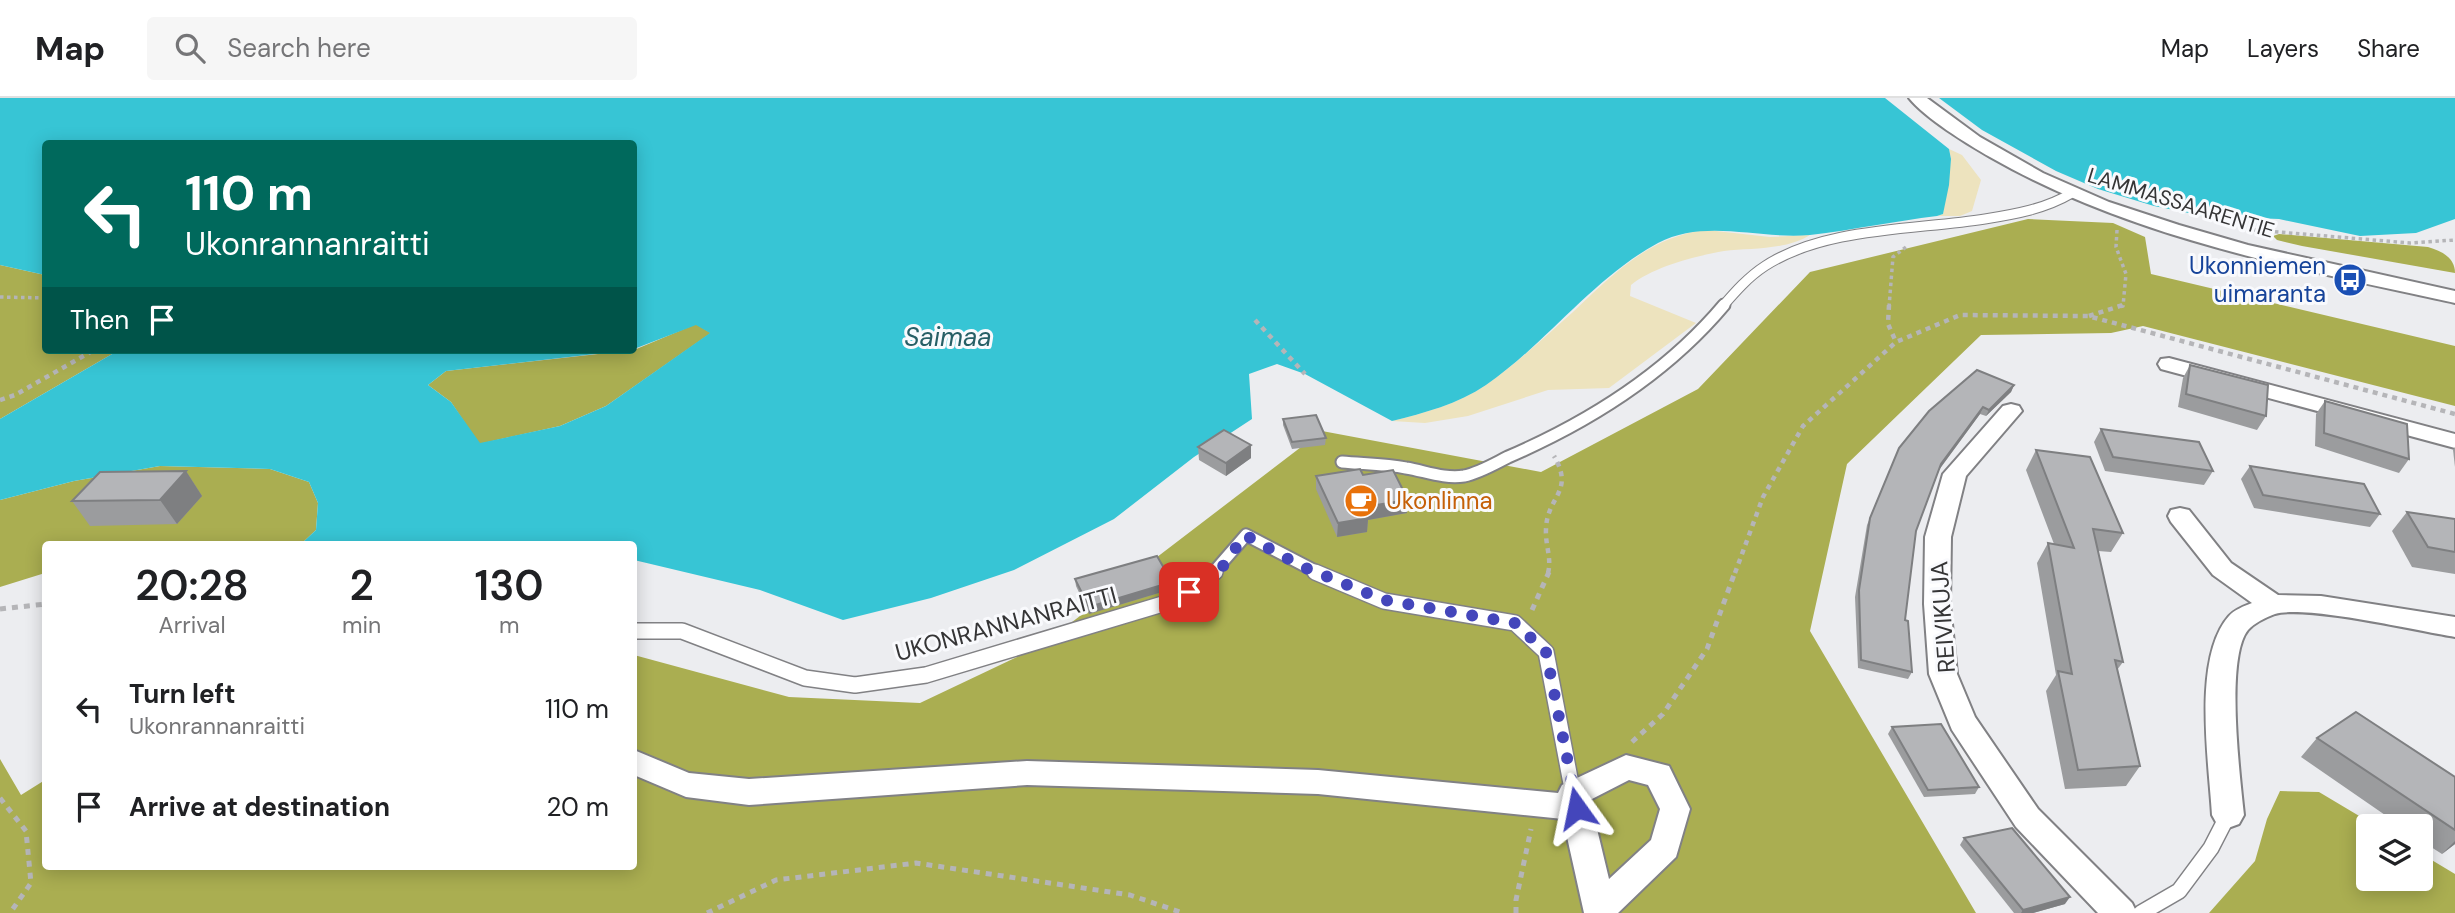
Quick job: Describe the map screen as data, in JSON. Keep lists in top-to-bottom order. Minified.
{"streets":{"street":["LAMMASSAARENTIE","REIVIKUJA"],"lane":["UKONRANNANRAITTI"]},"water":["Saimaa"],"places":{"bus stop":["Ukonniemen uimaranta"],"cafe":["Ukonlinna"]},"page":{"header":"Map","search":"Search here","nav":["Map","Layers","Share"],"turn":["110 m","Ukonrannanraitti"],"then":"Then","eta":["20:28","Arrival","2","min","130","m"],"list":[{"name":"Turn left","note":"Ukonrannanraitti","value":"110 m"},{"name":"Arrive at destination","value":"20 m"}]}}
